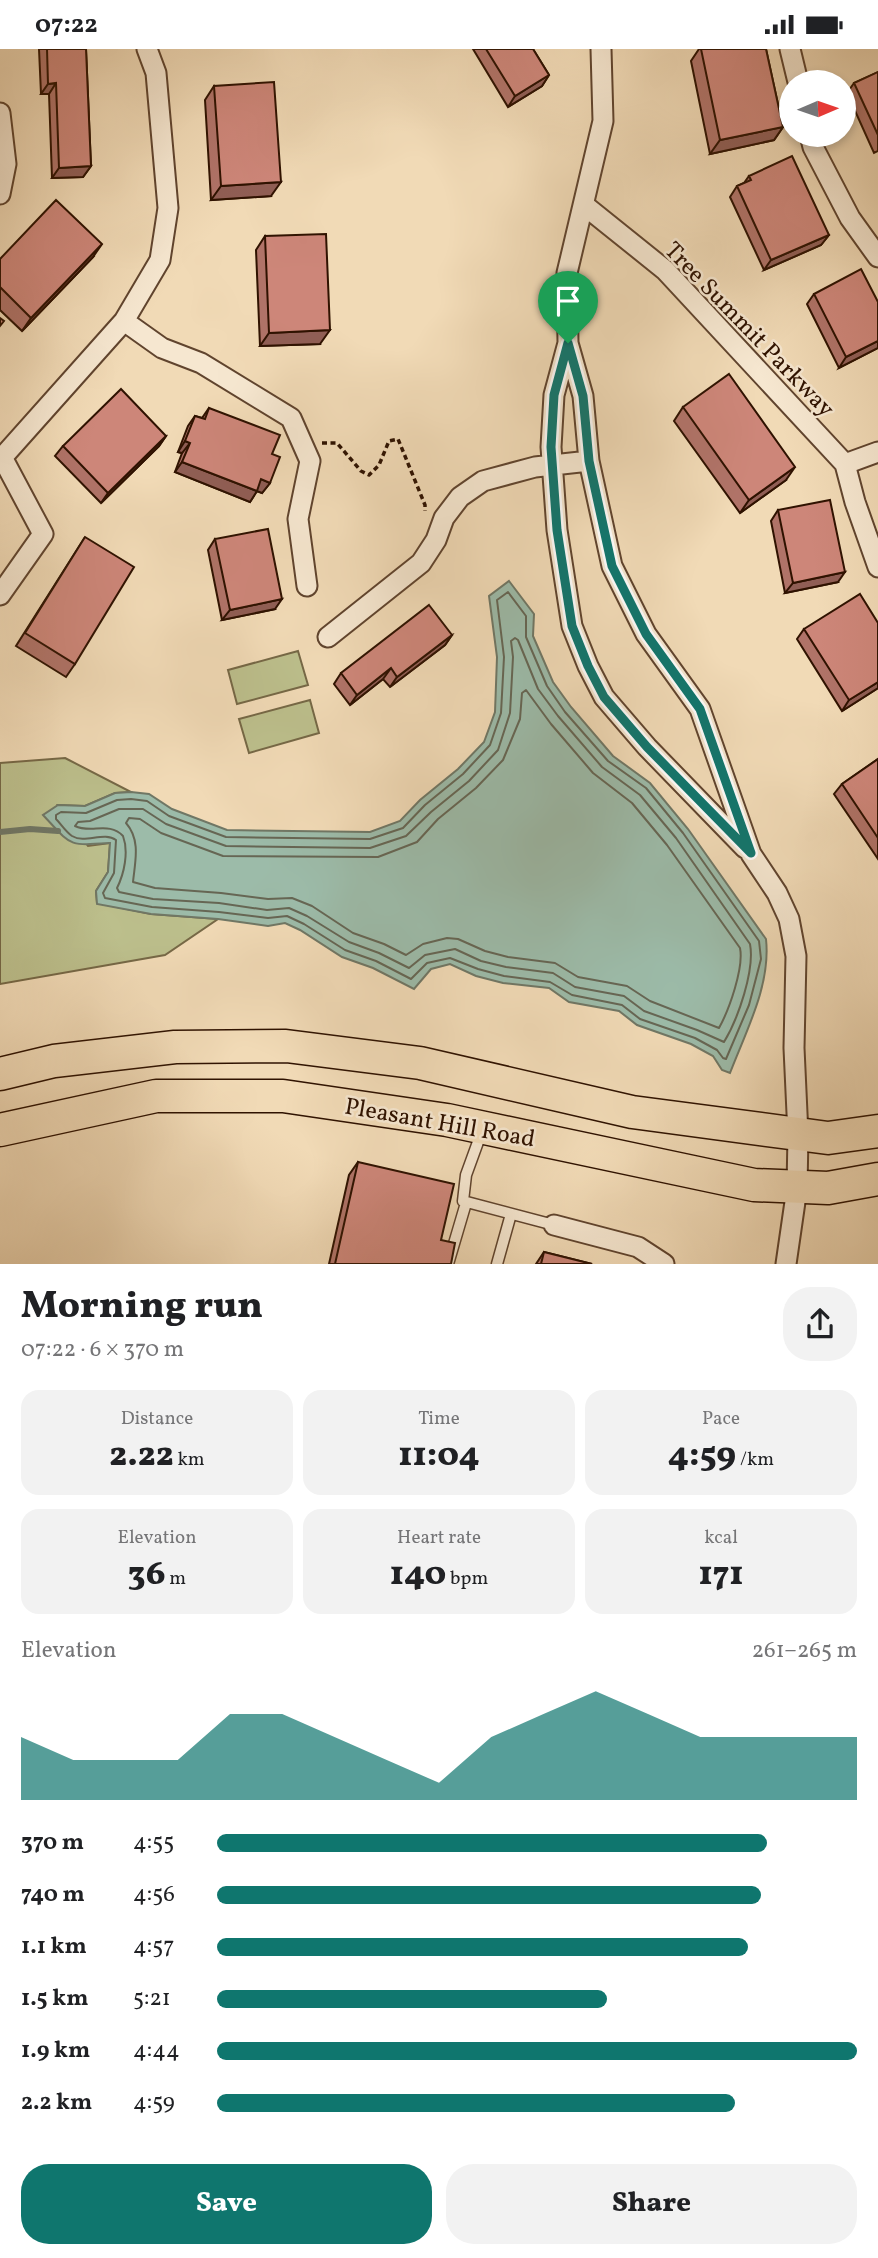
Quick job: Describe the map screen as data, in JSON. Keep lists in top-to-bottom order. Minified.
{"streets":{"highway":["Pleasant Hill Road"],"street":["Tree Summit Parkway"]},"north":"right","page":{"status":"07:22","heading":["Morning run","07:22 · 6 × 370 m"],"stats":[["Distance","2.22 km"],["Time","11:04"],["Pace","4:59 /km"],["Elevation","36 m"],["Heart rate","140 bpm"],["kcal","171"]],"chart":["Elevation","261–265 m"],"list":[{"name":"370 m","note":"4:55"},{"name":"740 m","note":"4:56"},{"name":"1.1 km","note":"4:57"},{"name":"1.5 km","note":"5:21"},{"name":"1.9 km","note":"4:44"},{"name":"2.2 km","note":"4:59"}],"buttons":["Save","Share"]}}
